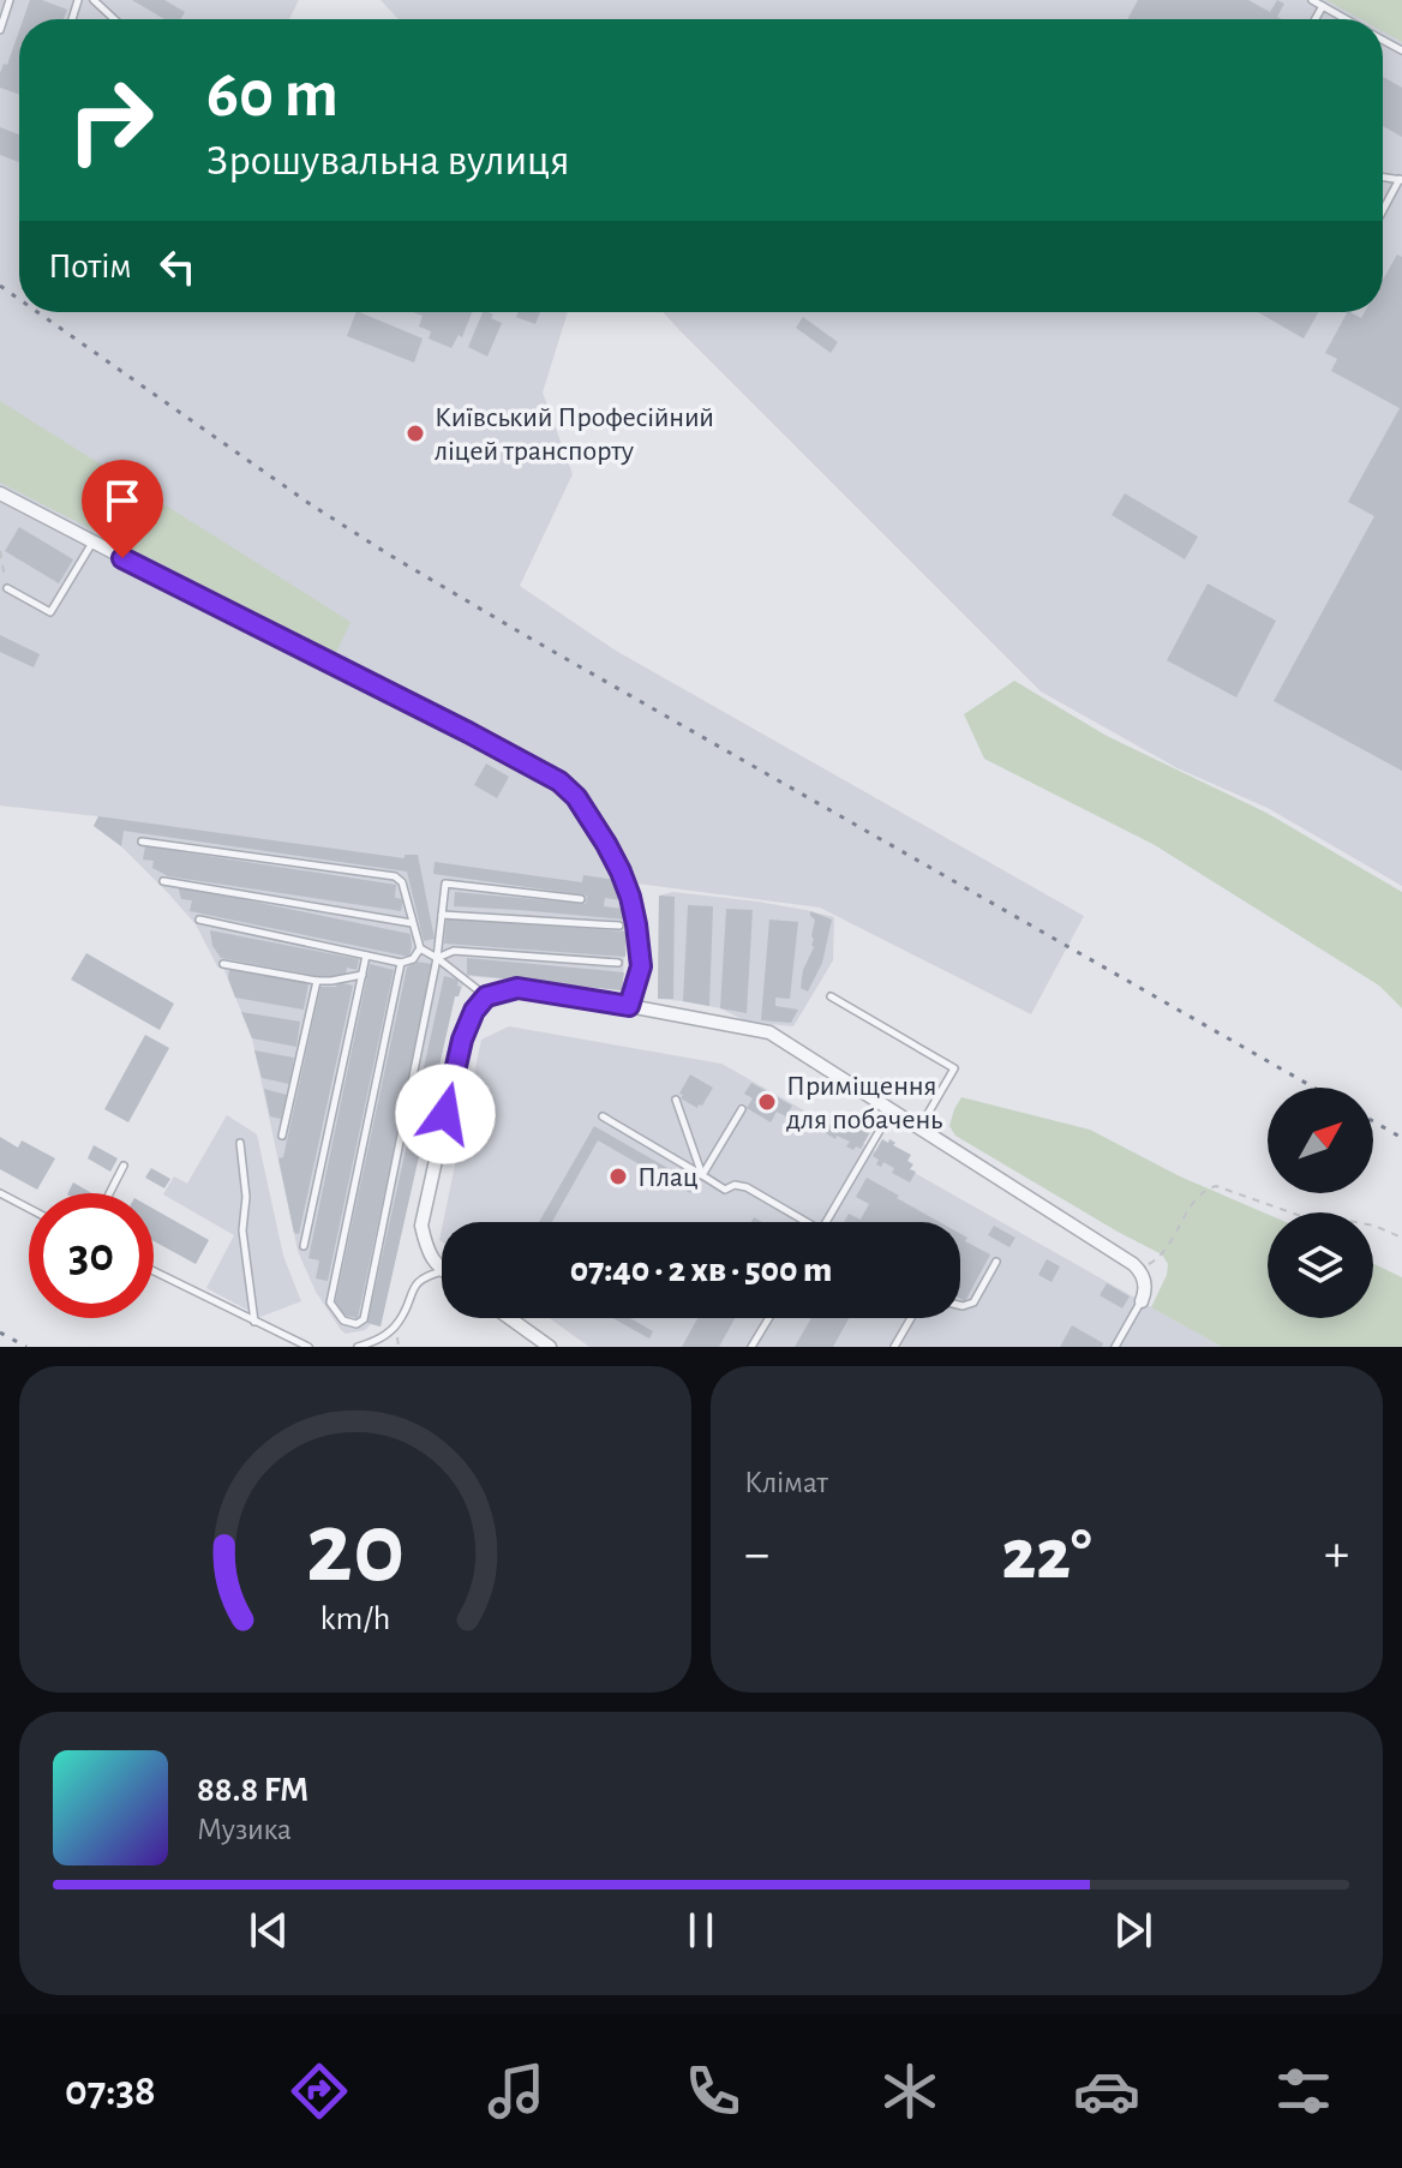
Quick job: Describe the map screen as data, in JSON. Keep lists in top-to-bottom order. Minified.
{"places":["Київський Професійний ліцей транспорту","Приміщення для побачень","Плац"],"north":"top right","page":{"turn":["60 m","Зрошувальна вулиця"],"then":"Потім","limit":"30","trip":"07:40 · 2 хв · 500 m","tile":"Клімат","heat":["−","22°","+"],"song":["88.8 FM","Музика"],"tabs":"07:38","gauge":["20","km/h"]}}
